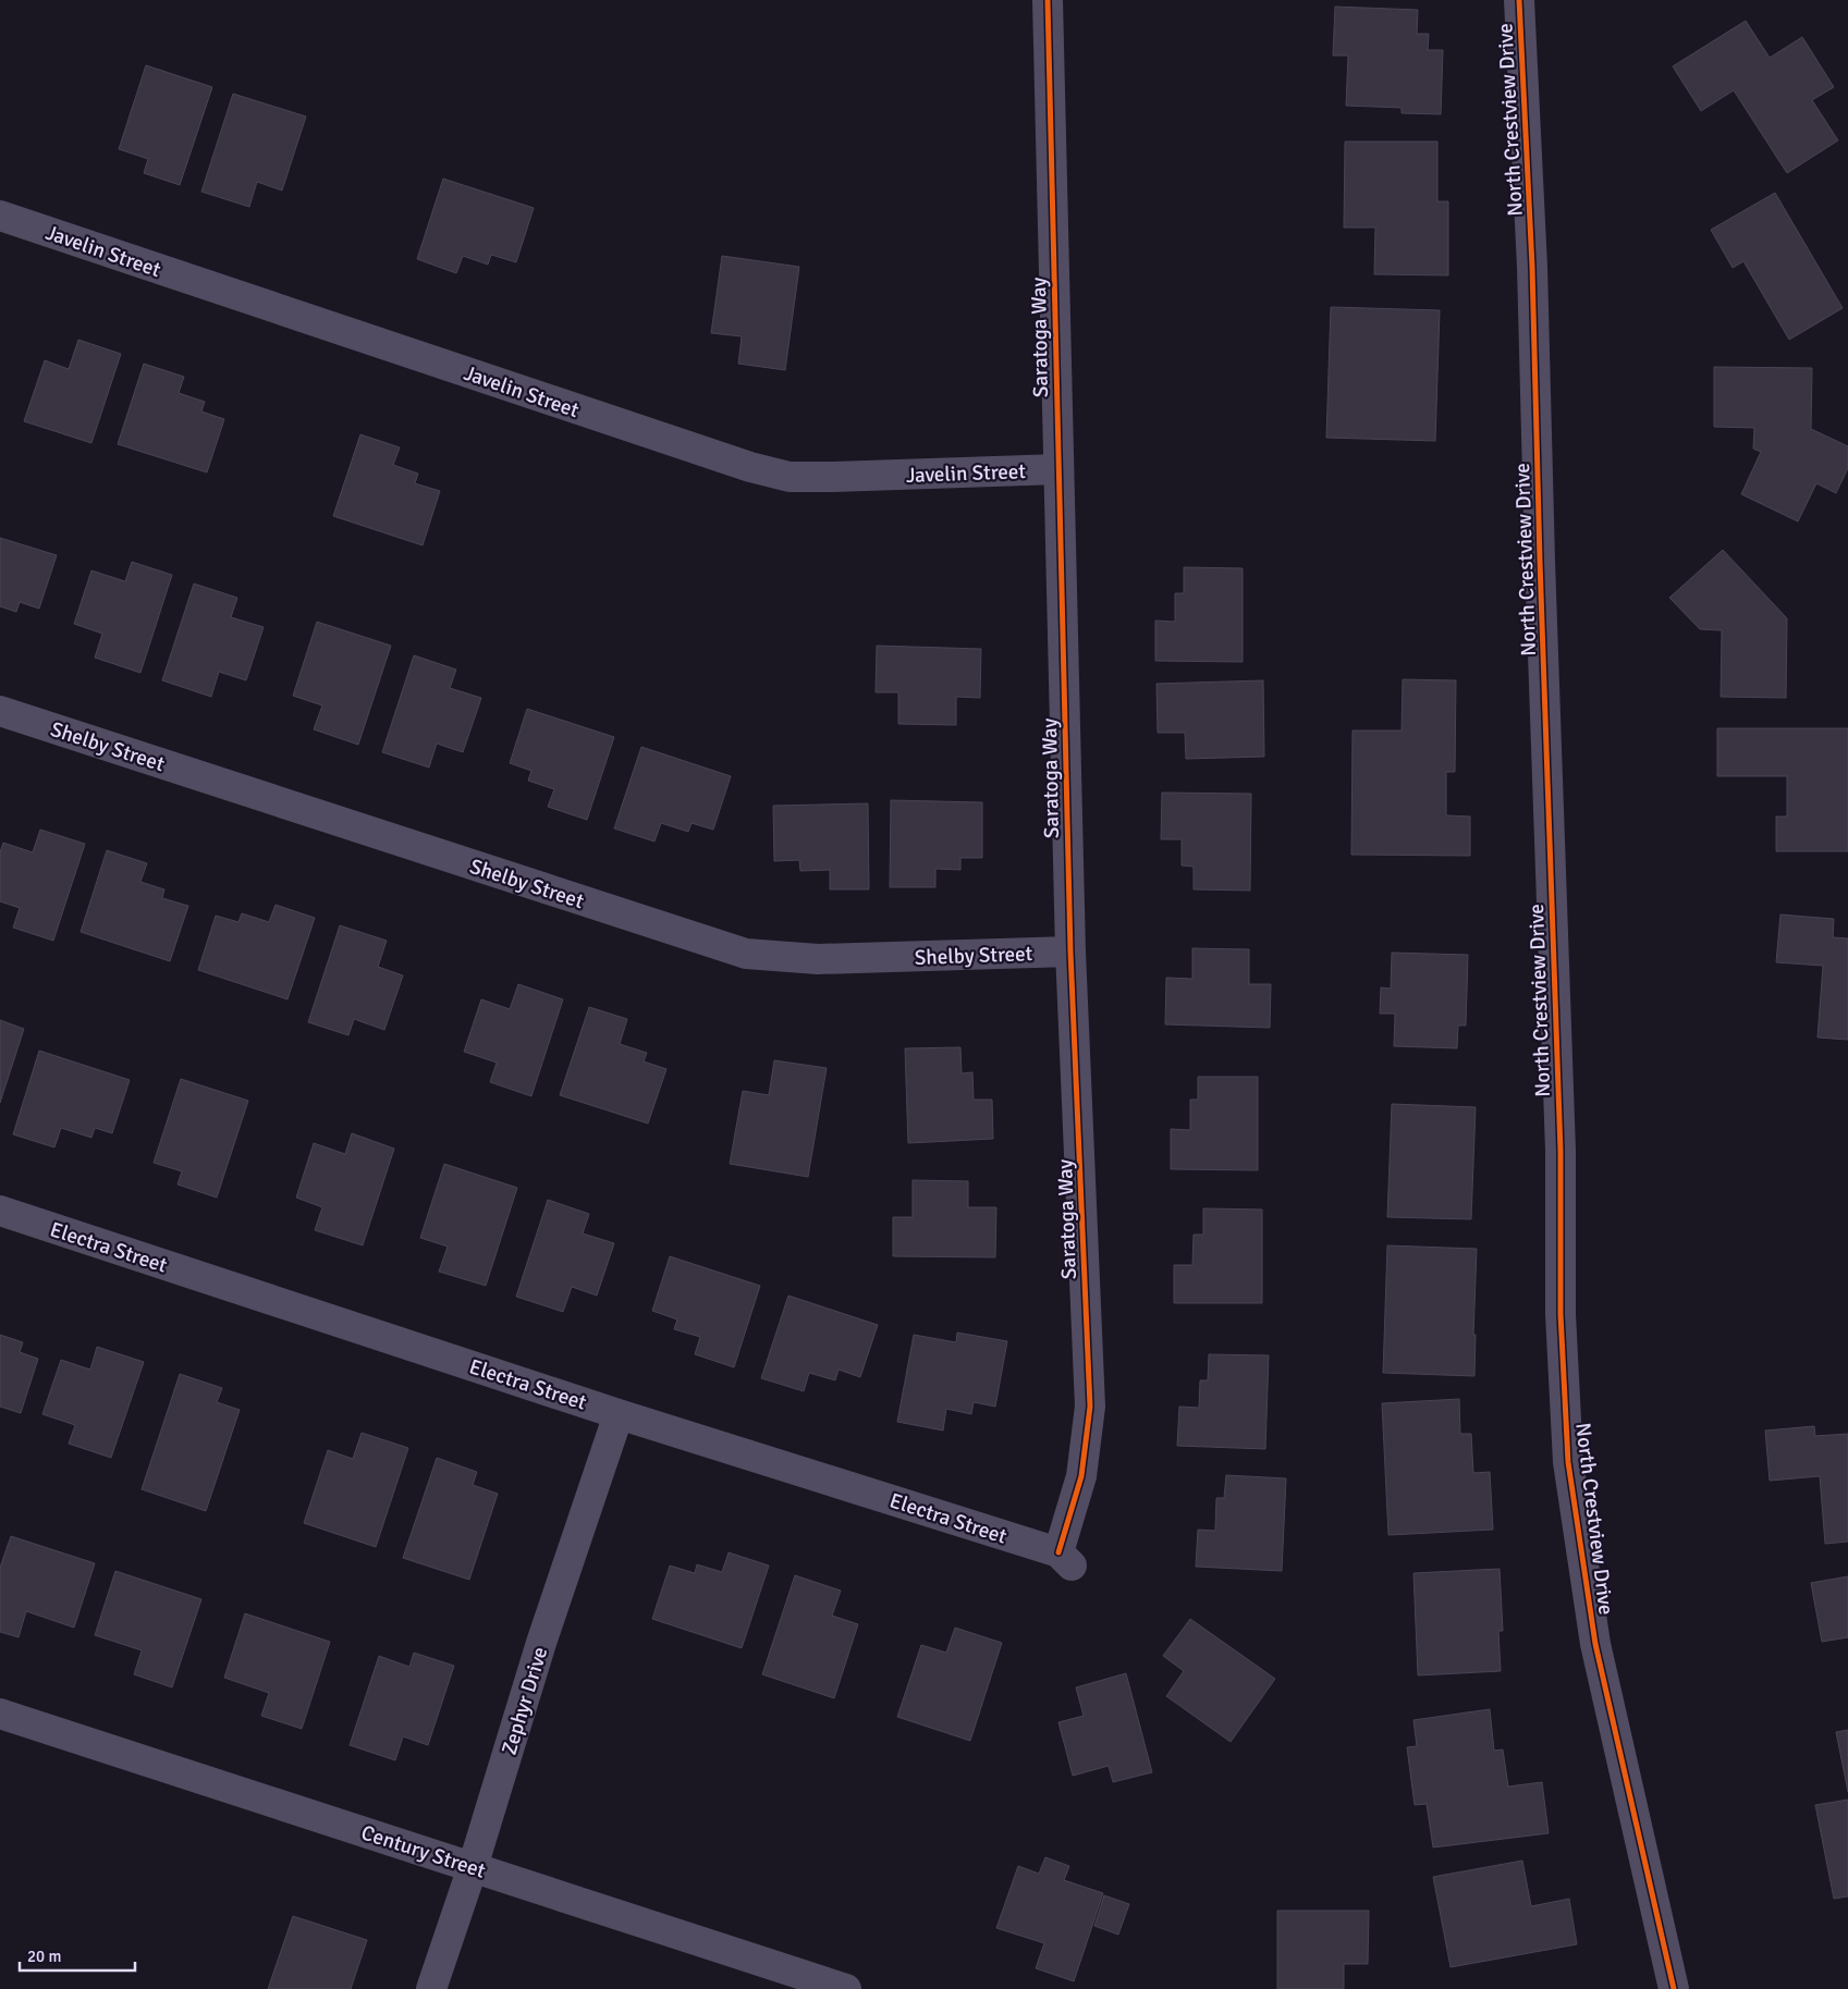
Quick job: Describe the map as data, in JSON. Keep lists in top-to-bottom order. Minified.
{"streets":{"street":["North Crestview Drive","Javelin Street","Saratoga Way","Shelby Street","Electra Street","Zephyr Drive","Century Street"]},"crossings":[["Javelin Street","Saratoga Way"],["Saratoga Way","Shelby Street"],["Saratoga Way","Electra Street"],["Electra Street","Zephyr Drive"],["Zephyr Drive","Century Street"]],"scale_bar":"20 m"}
